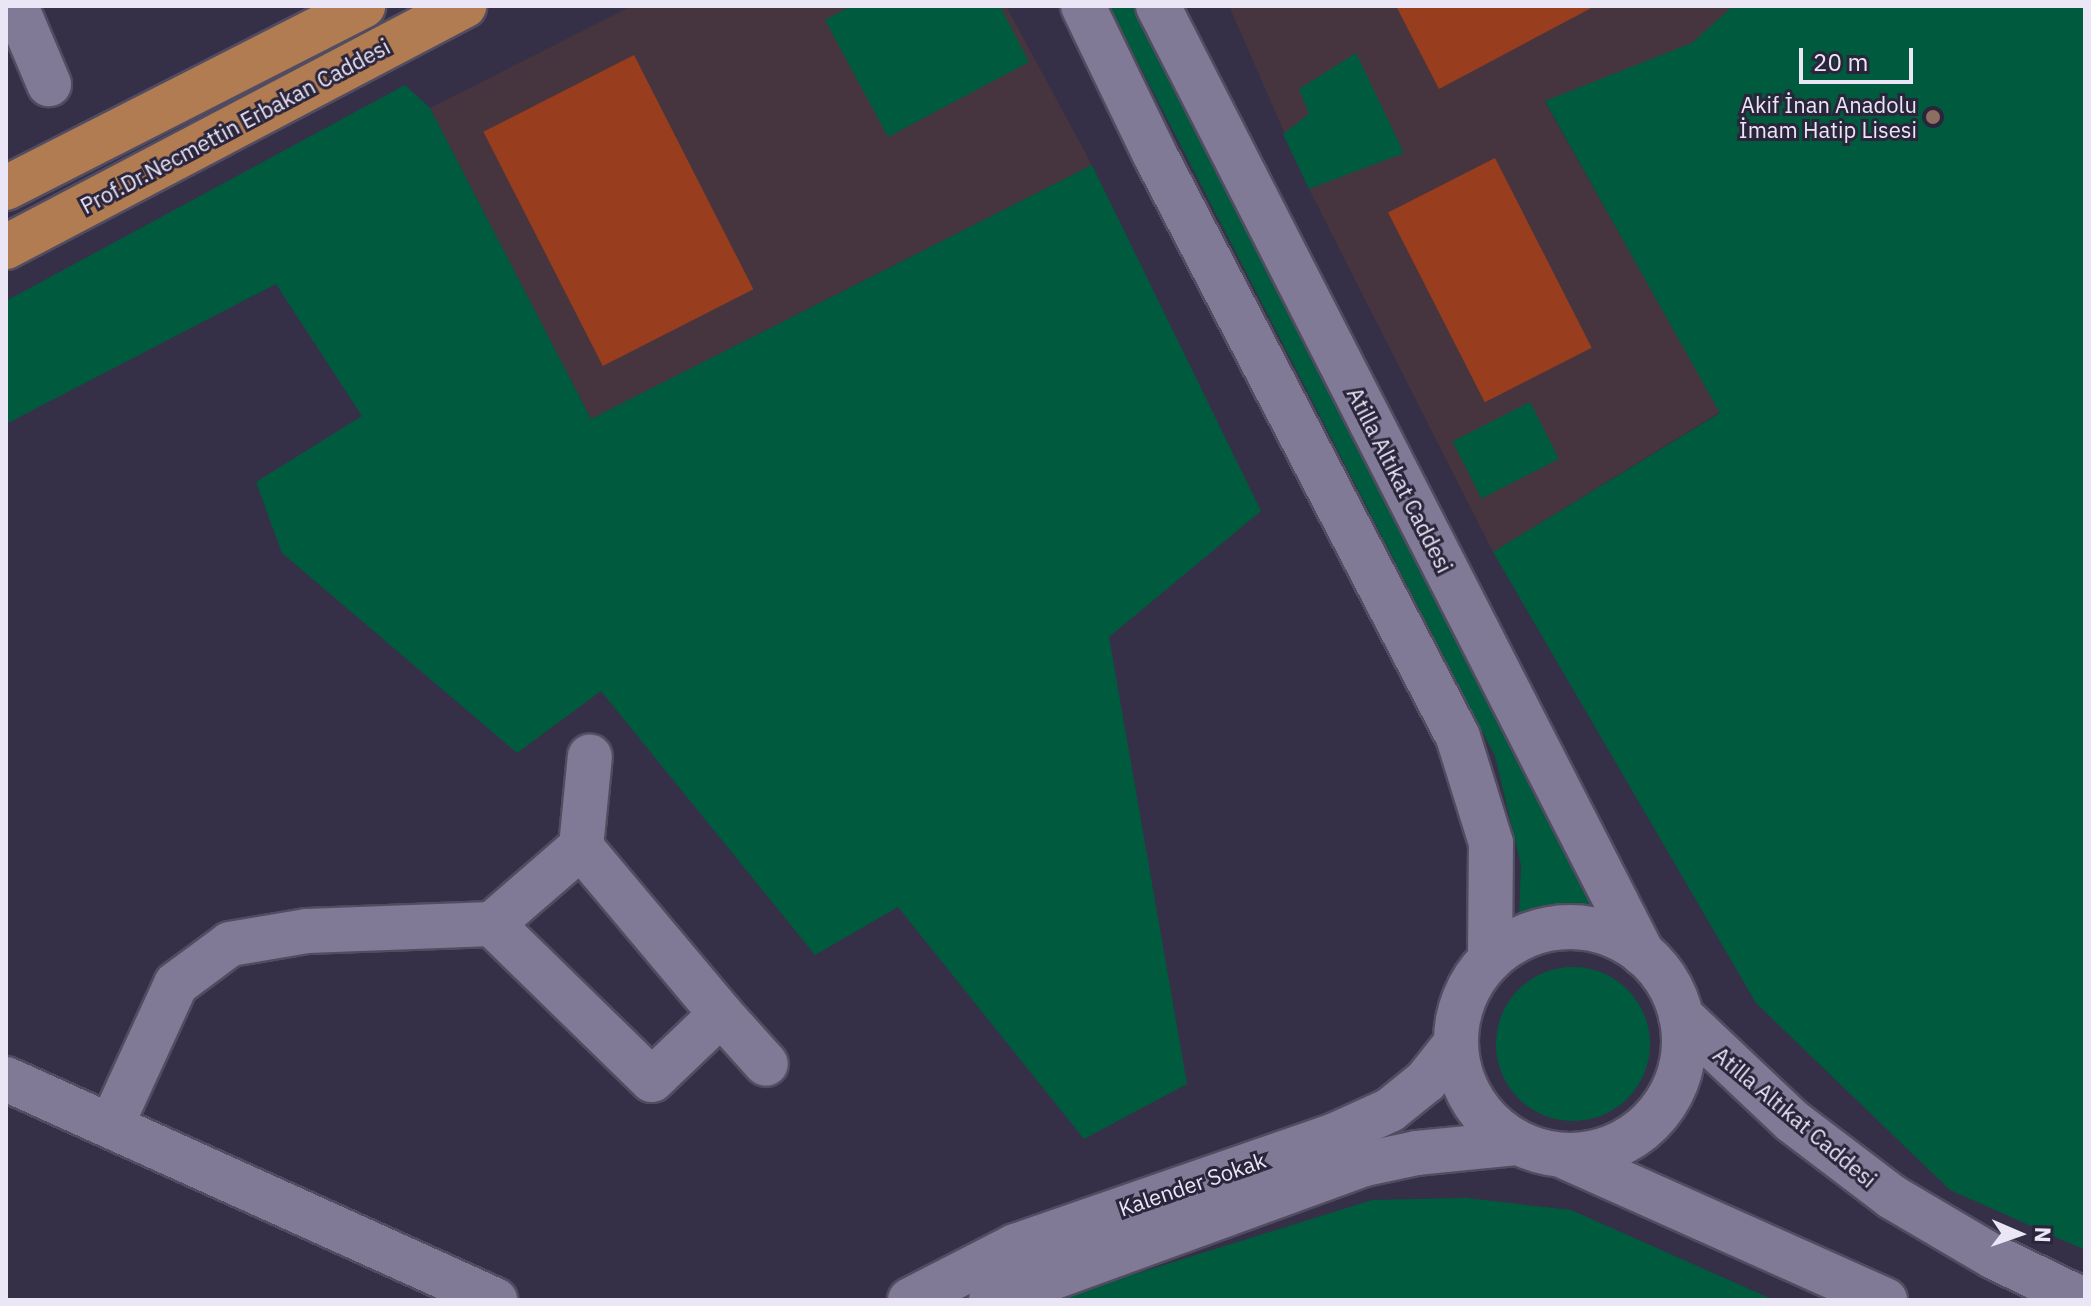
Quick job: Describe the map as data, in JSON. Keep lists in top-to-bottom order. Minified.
{"streets":{"main road":["Prof.Dr.Necmettin Erbakan Caddesi"],"street":["Atilla Altıkat Caddesi","Kalender Sokak"]},"crossings":[["Atilla Altıkat Caddesi","Kalender Sokak"]],"places":["Akif İnan Anadolu İmam Hatip Lisesi"],"scale_bar":"20 m","north":"right"}
